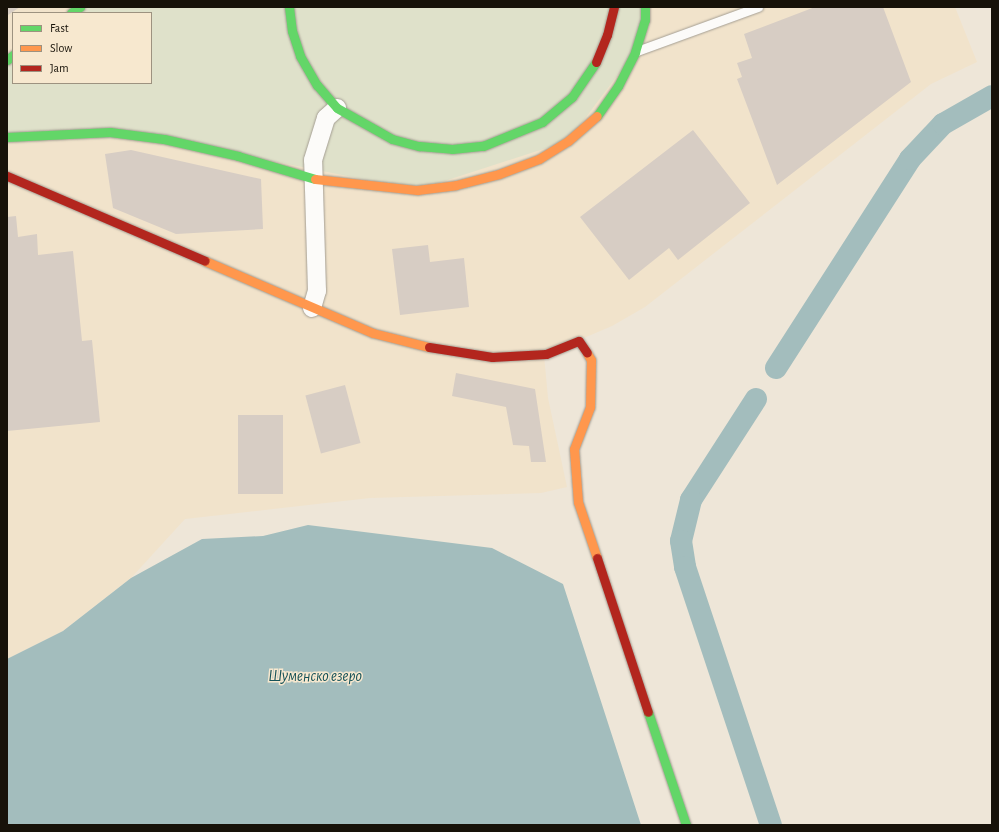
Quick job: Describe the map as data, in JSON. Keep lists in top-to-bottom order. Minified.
{"water":["Шуменско езеро"],"legend":["Fast","Slow","Jam"]}
